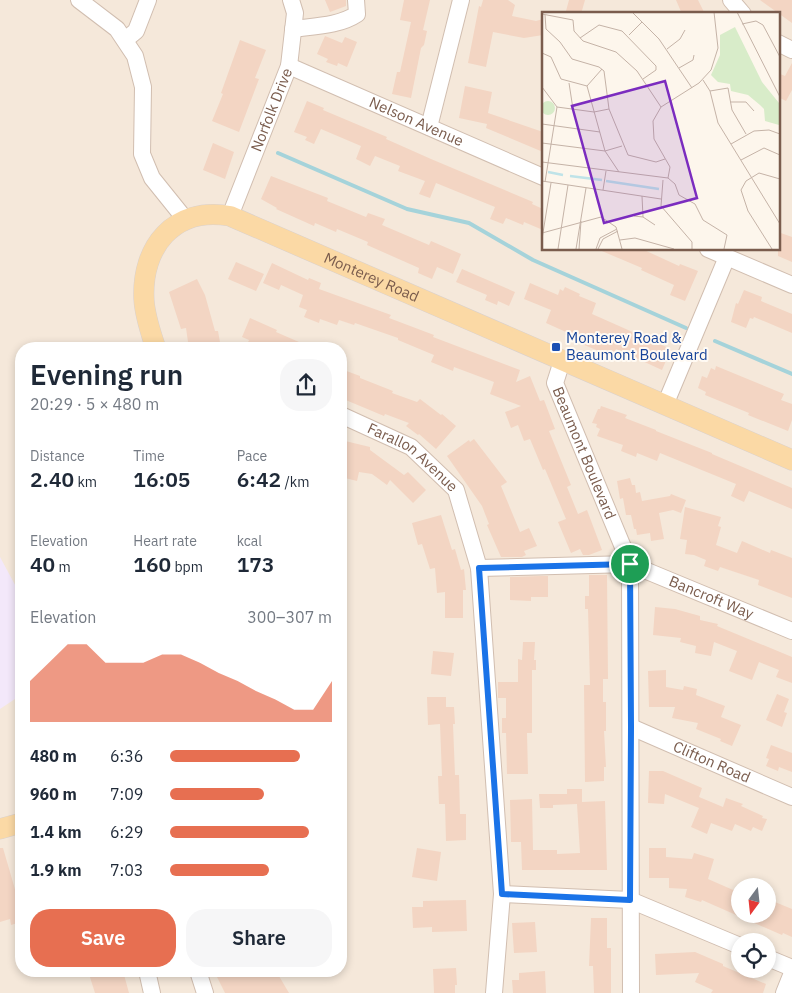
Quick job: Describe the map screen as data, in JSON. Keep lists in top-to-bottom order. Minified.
{"streets":{"main road":["Monterey Road"],"street":["Norfolk Drive","Nelson Avenue","Beaumont Boulevard","Farallon Avenue","Bancroft Way","Clifton Road"]},"crossings":[["Norfolk Drive","Nelson Avenue"],["Norfolk Drive","Monterey Road"],["Monterey Road","Beaumont Boulevard"],["Beaumont Boulevard","Bancroft Way"],["Beaumont Boulevard","Clifton Road"],["Farallon Avenue","Bancroft Way"]],"places":{"transit":["Monterey Road & Beaumont Boulevard"]},"north":"bottom","page":{"heading":["Evening run","20:29 · 5 × 480 m"],"stats":[["Distance","2.40 km"],["Time","16:05"],["Pace","6:42 /km"],["Elevation","40 m"],["Heart rate","160 bpm"],["kcal","173"]],"chart":["Elevation","300–307 m"],"list":[{"name":"480 m","note":"6:36"},{"name":"960 m","note":"7:09"},{"name":"1.4 km","note":"6:29"},{"name":"1.9 km","note":"7:03"}],"buttons":["Save","Share"]}}
